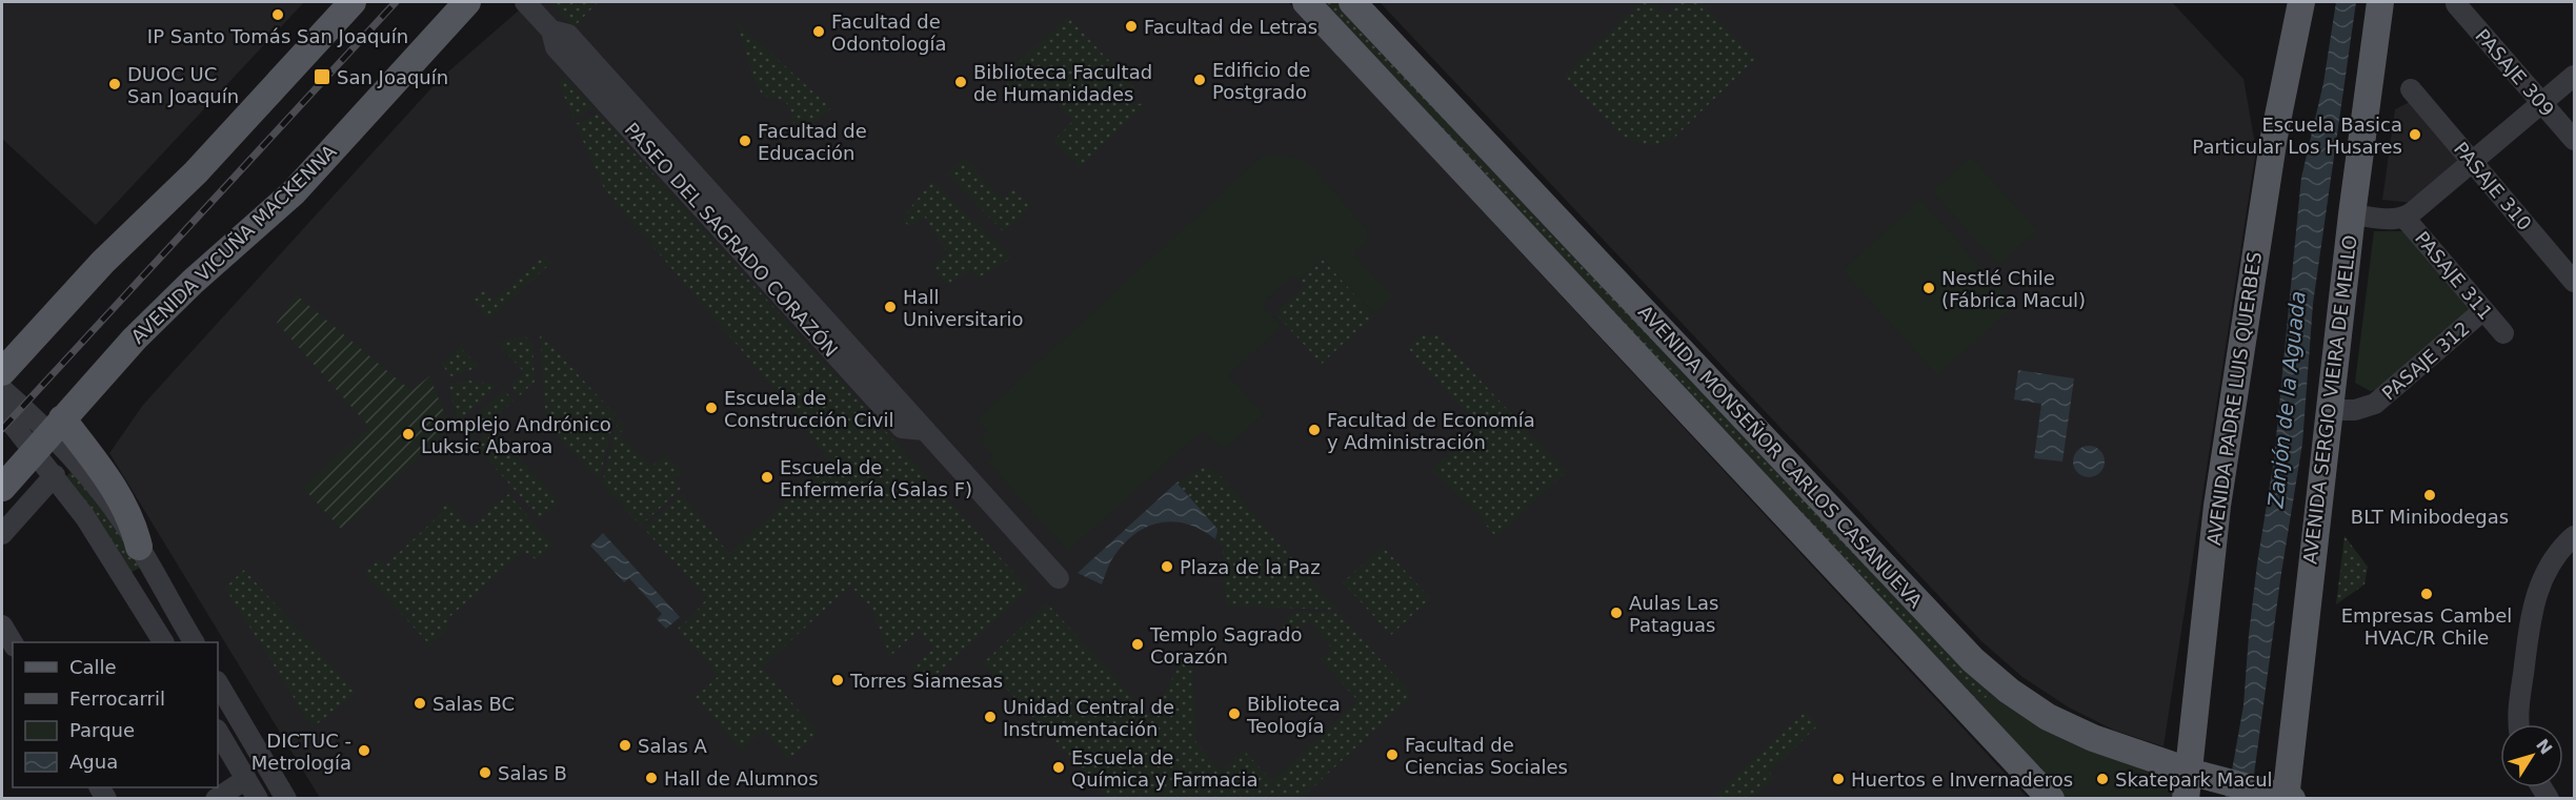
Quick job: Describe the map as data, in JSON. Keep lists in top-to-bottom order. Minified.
{"streets":{"main road":["AVENIDA VICUÑA MACKENNA","AVENIDA PADRE LUIS QUERBES","AVENIDA SERGIO VIEIRA DE MELLO","AVENIDA MONSEÑOR CARLOS CASANUEVA"],"street":["PASAJE 309","PASAJE 310","PASEO DEL SAGRADO CORAZÓN","PASAJE 311","PASAJE 312"]},"crossings":[["PASAJE 311","PASAJE 312"],["PASAJE 312","AVENIDA SERGIO VIEIRA DE MELLO"],["AVENIDA PADRE LUIS QUERBES","AVENIDA MONSEÑOR CARLOS CASANUEVA"],["AVENIDA SERGIO VIEIRA DE MELLO","AVENIDA MONSEÑOR CARLOS CASANUEVA"]],"water":["Zanjón de la Aguada"],"places":{"other":["IP Santo Tomás San Joaquín","Facultad de Letras","Facultad de Odontología","Edificio de Postgrado","Biblioteca Facultad de Humanidades","DUOC UC San Joaquín","Escuela Basica Particular Los Husares","Facultad de Educación","Nestlé Chile (Fábrica Macul)","Hall Universitario","Escuela de Construcción Civil","Facultad de Economía y Administración","Complejo Andrónico Luksic Abaroa","Escuela de Enfermería (Salas F)","BLT Minibodegas","Plaza de la Paz","Empresas Cambel HVAC/R Chile","Aulas Las Pataguas","Templo Sagrado Corazón","Torres Siamesas","Salas BC","Biblioteca Teología","Unidad Central de Instrumentación","Salas A","DICTUC - Metrología","Facultad de Ciencias Sociales","Escuela de Química y Farmacia","Salas B","Hall de Alumnos","Huertos e Invernaderos","Skatepark Macul"],"transit":["San Joaquín"]},"legend":["Calle","Ferrocarril","Parque","Agua"],"north":"top right"}
